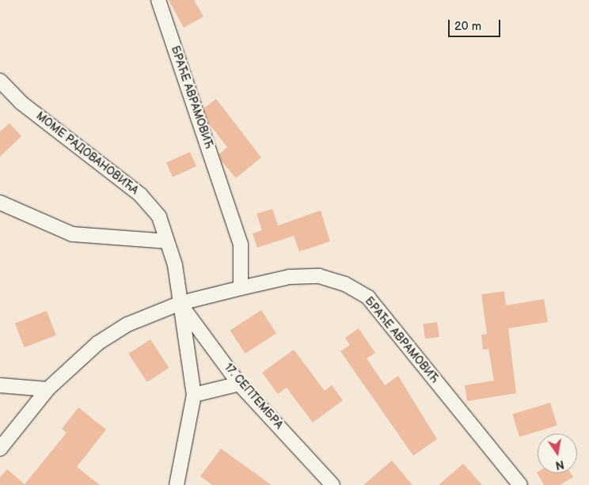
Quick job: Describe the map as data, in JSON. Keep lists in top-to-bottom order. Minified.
{"streets":{"street":["БРАЋЕ АВРАМОВИЋ","МОМЕ РАДОВАНОВИЋА","17. СЕПТЕМБРА"]},"crossings":[["БРАЋЕ АВРАМОВИЋ","МОМЕ РАДОВАНОВИЋА"],["БРАЋЕ АВРАМОВИЋ","17. СЕПТЕМБРА"],["МОМЕ РАДОВАНОВИЋА","17. СЕПТЕМБРА"]],"scale_bar":"20 m","north":"bottom"}
